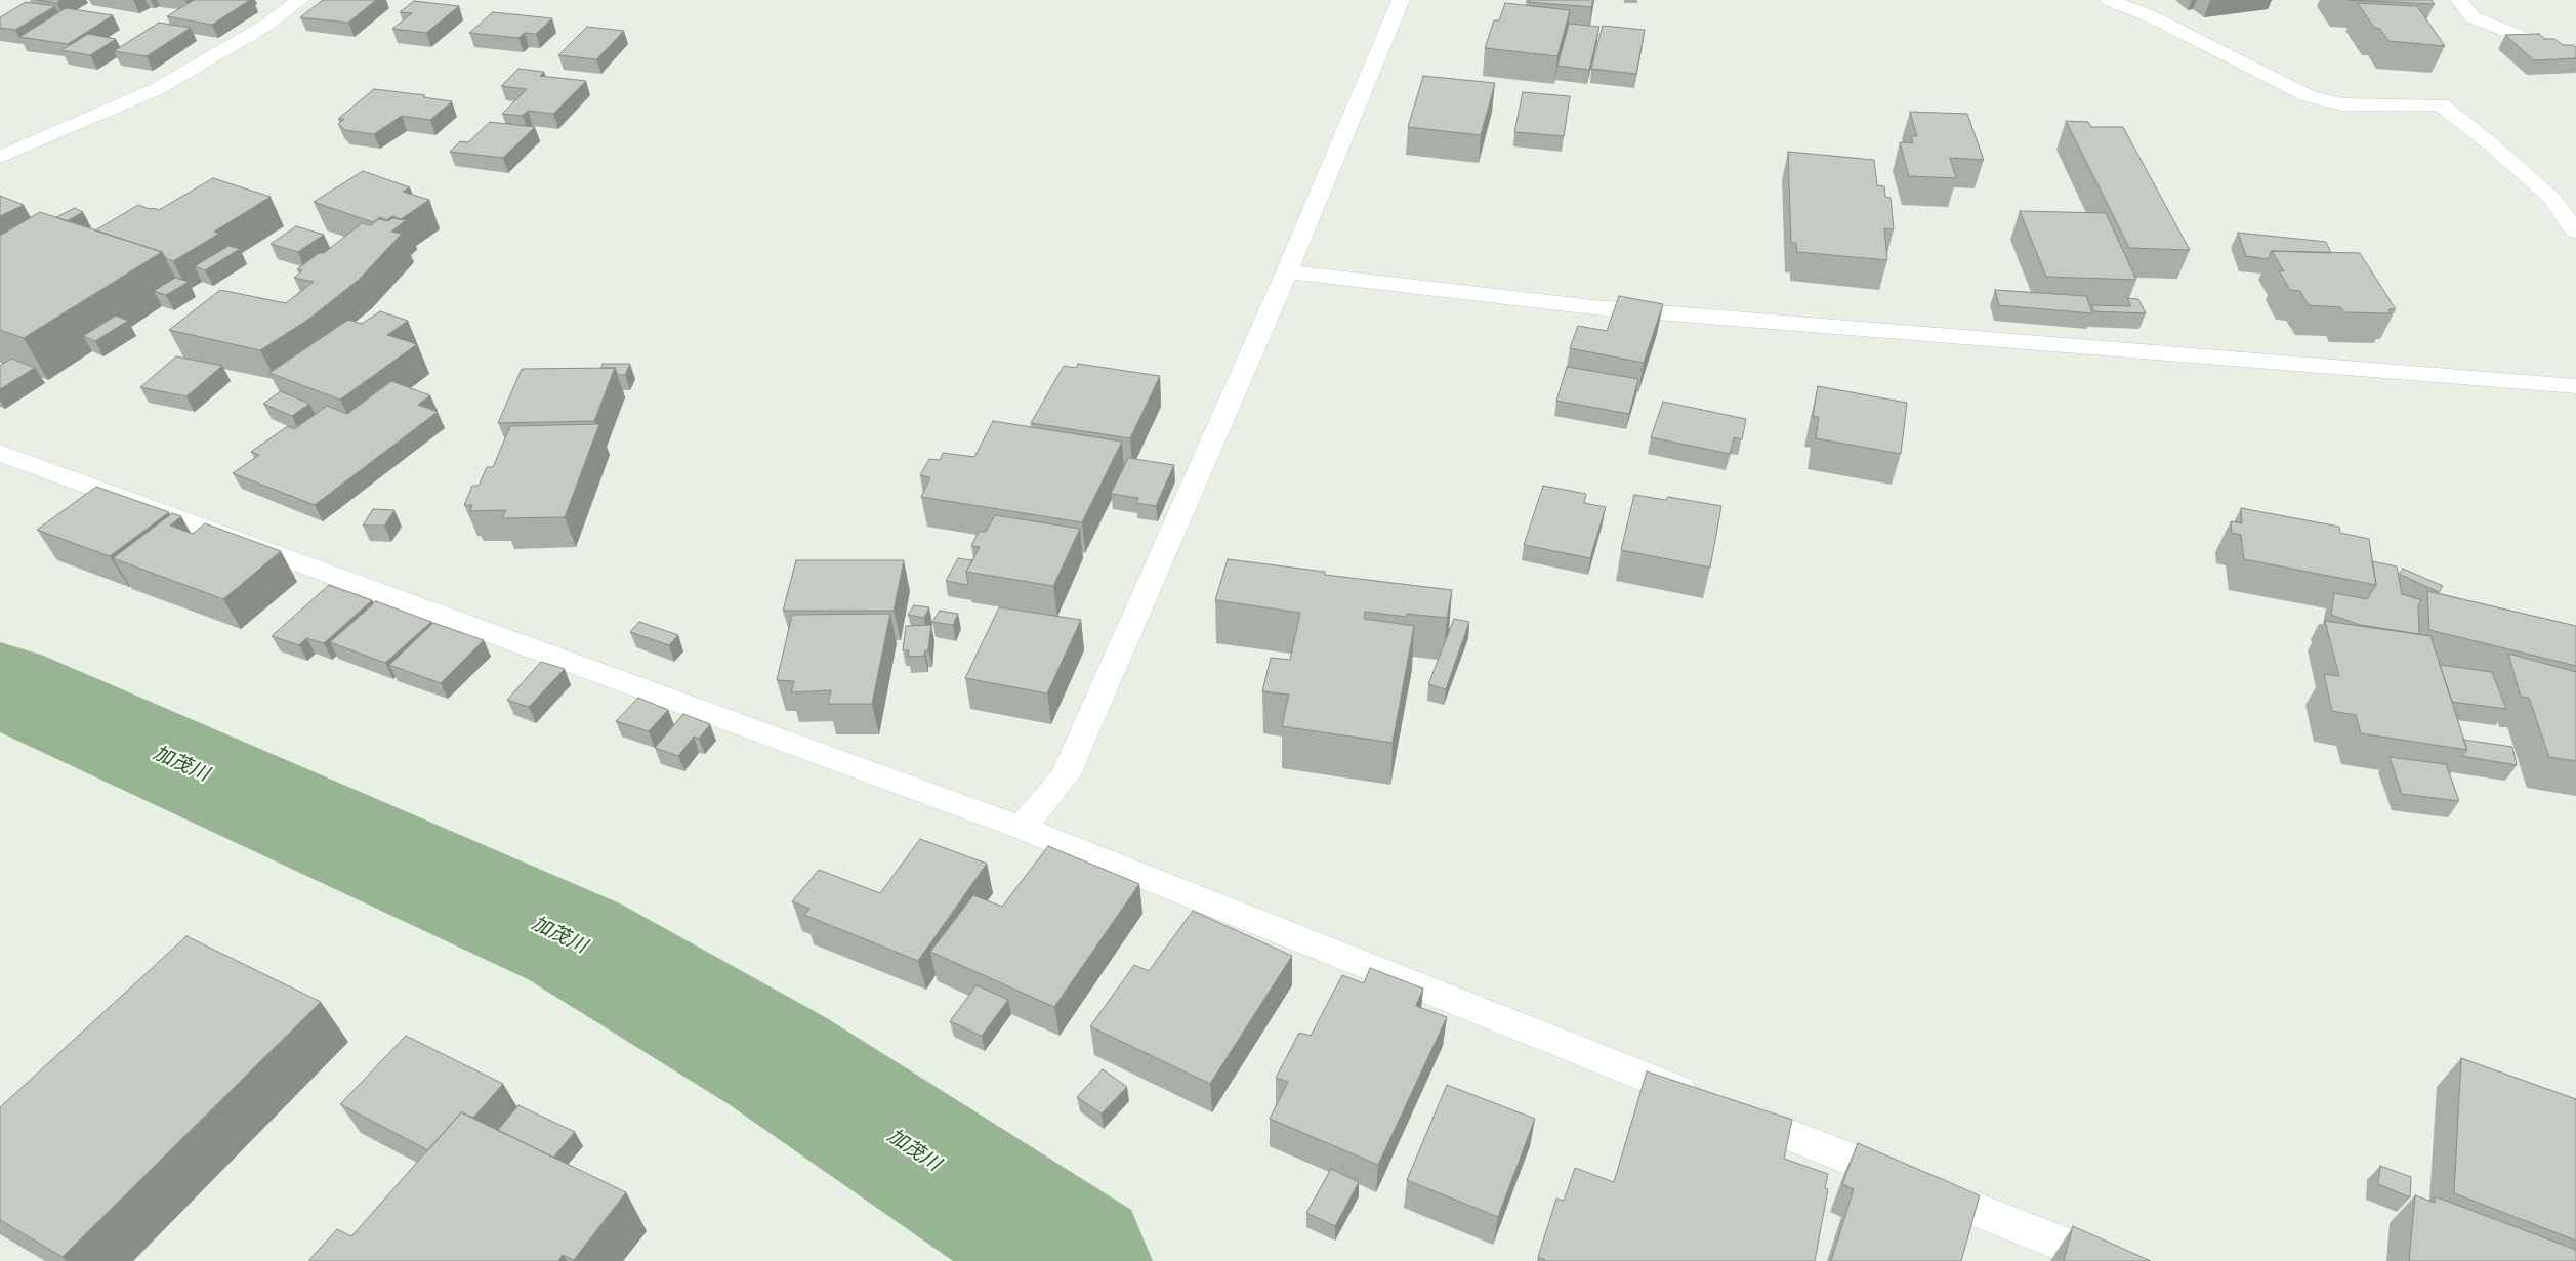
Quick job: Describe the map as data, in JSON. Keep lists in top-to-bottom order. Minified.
{"water":["加茂川"]}
